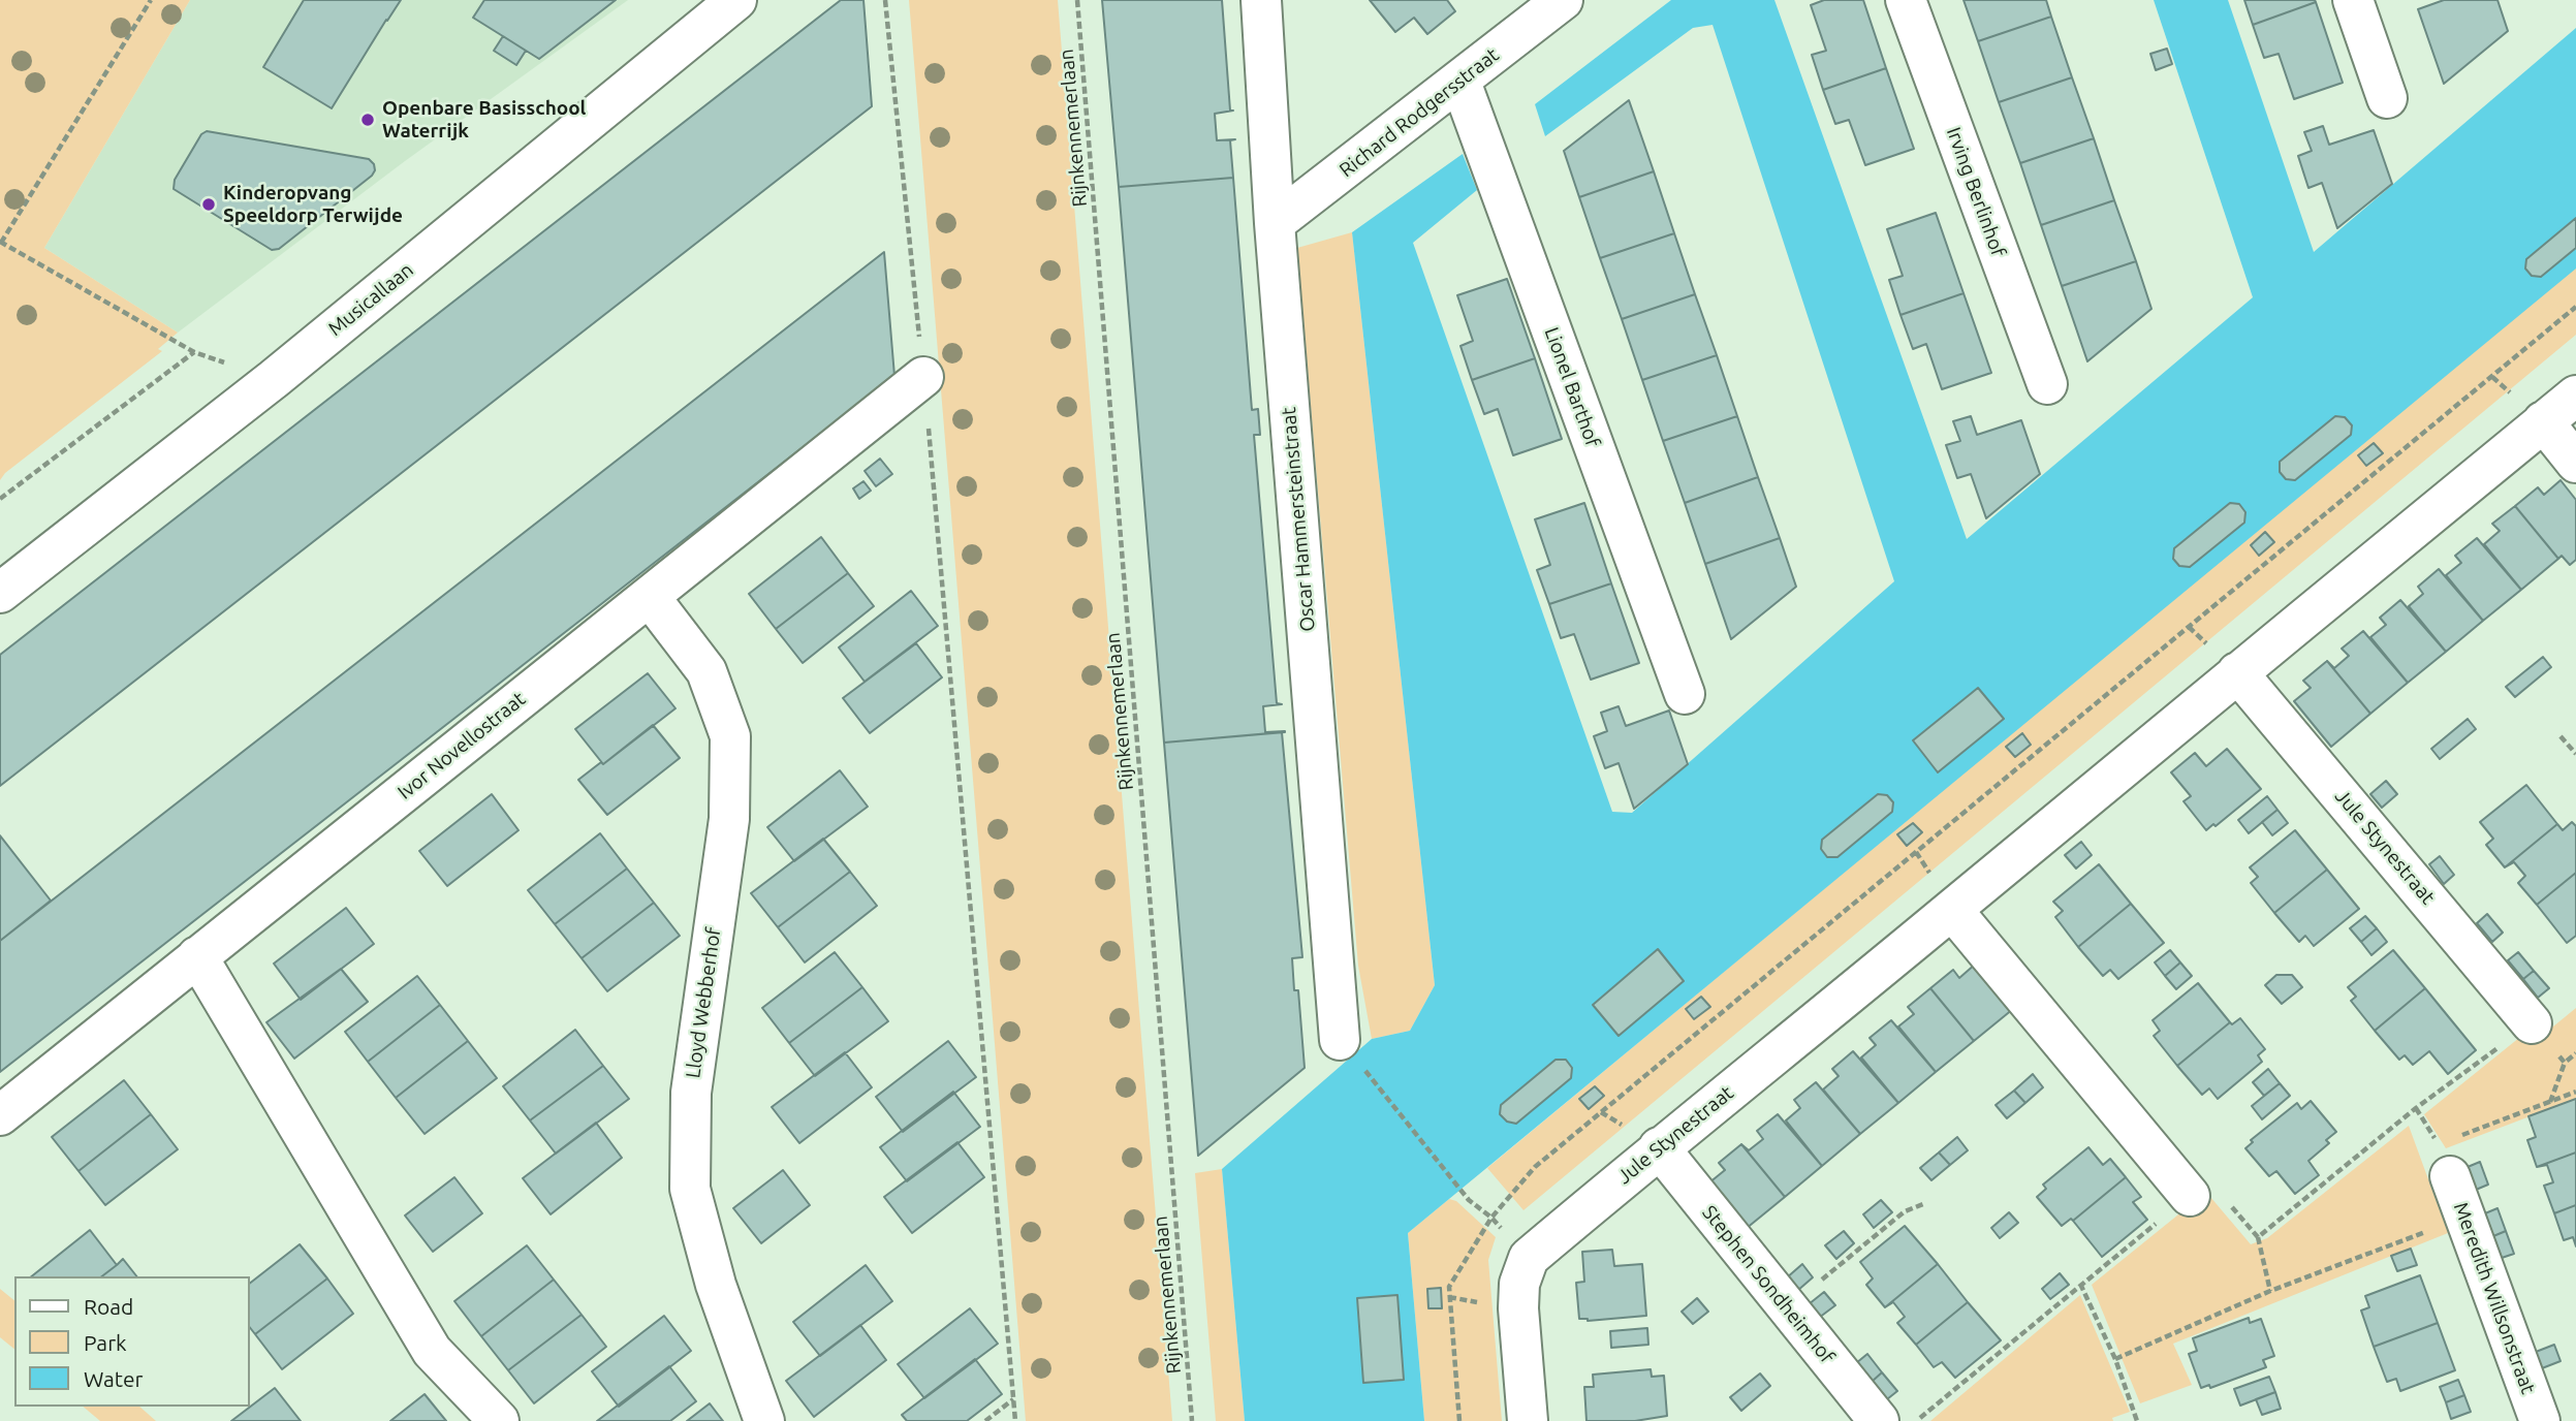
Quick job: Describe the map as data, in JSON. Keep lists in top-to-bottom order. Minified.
{"streets":{"street":["Richard Rodgersstraat","Irving Berlinhof","Musicallaan","Lionel Barthof","Oscar Hammersteinstraat","Ivor Novellostraat","Jule Stynestraat","Lloyd Webberhof","Stephen Sondheimhof","Meredith Willsonstraat"],"path":["Rijnkennemerlaan"]},"crossings":[["Richard Rodgersstraat","Lionel Barthof"],["Richard Rodgersstraat","Oscar Hammersteinstraat"],["Ivor Novellostraat","Lloyd Webberhof"],["Jule Stynestraat","Stephen Sondheimhof"]],"places":["Openbare Basisschool Waterrijk","Kinderopvang Speeldorp Terwijde"],"legend":["Road","Park","Water"]}
